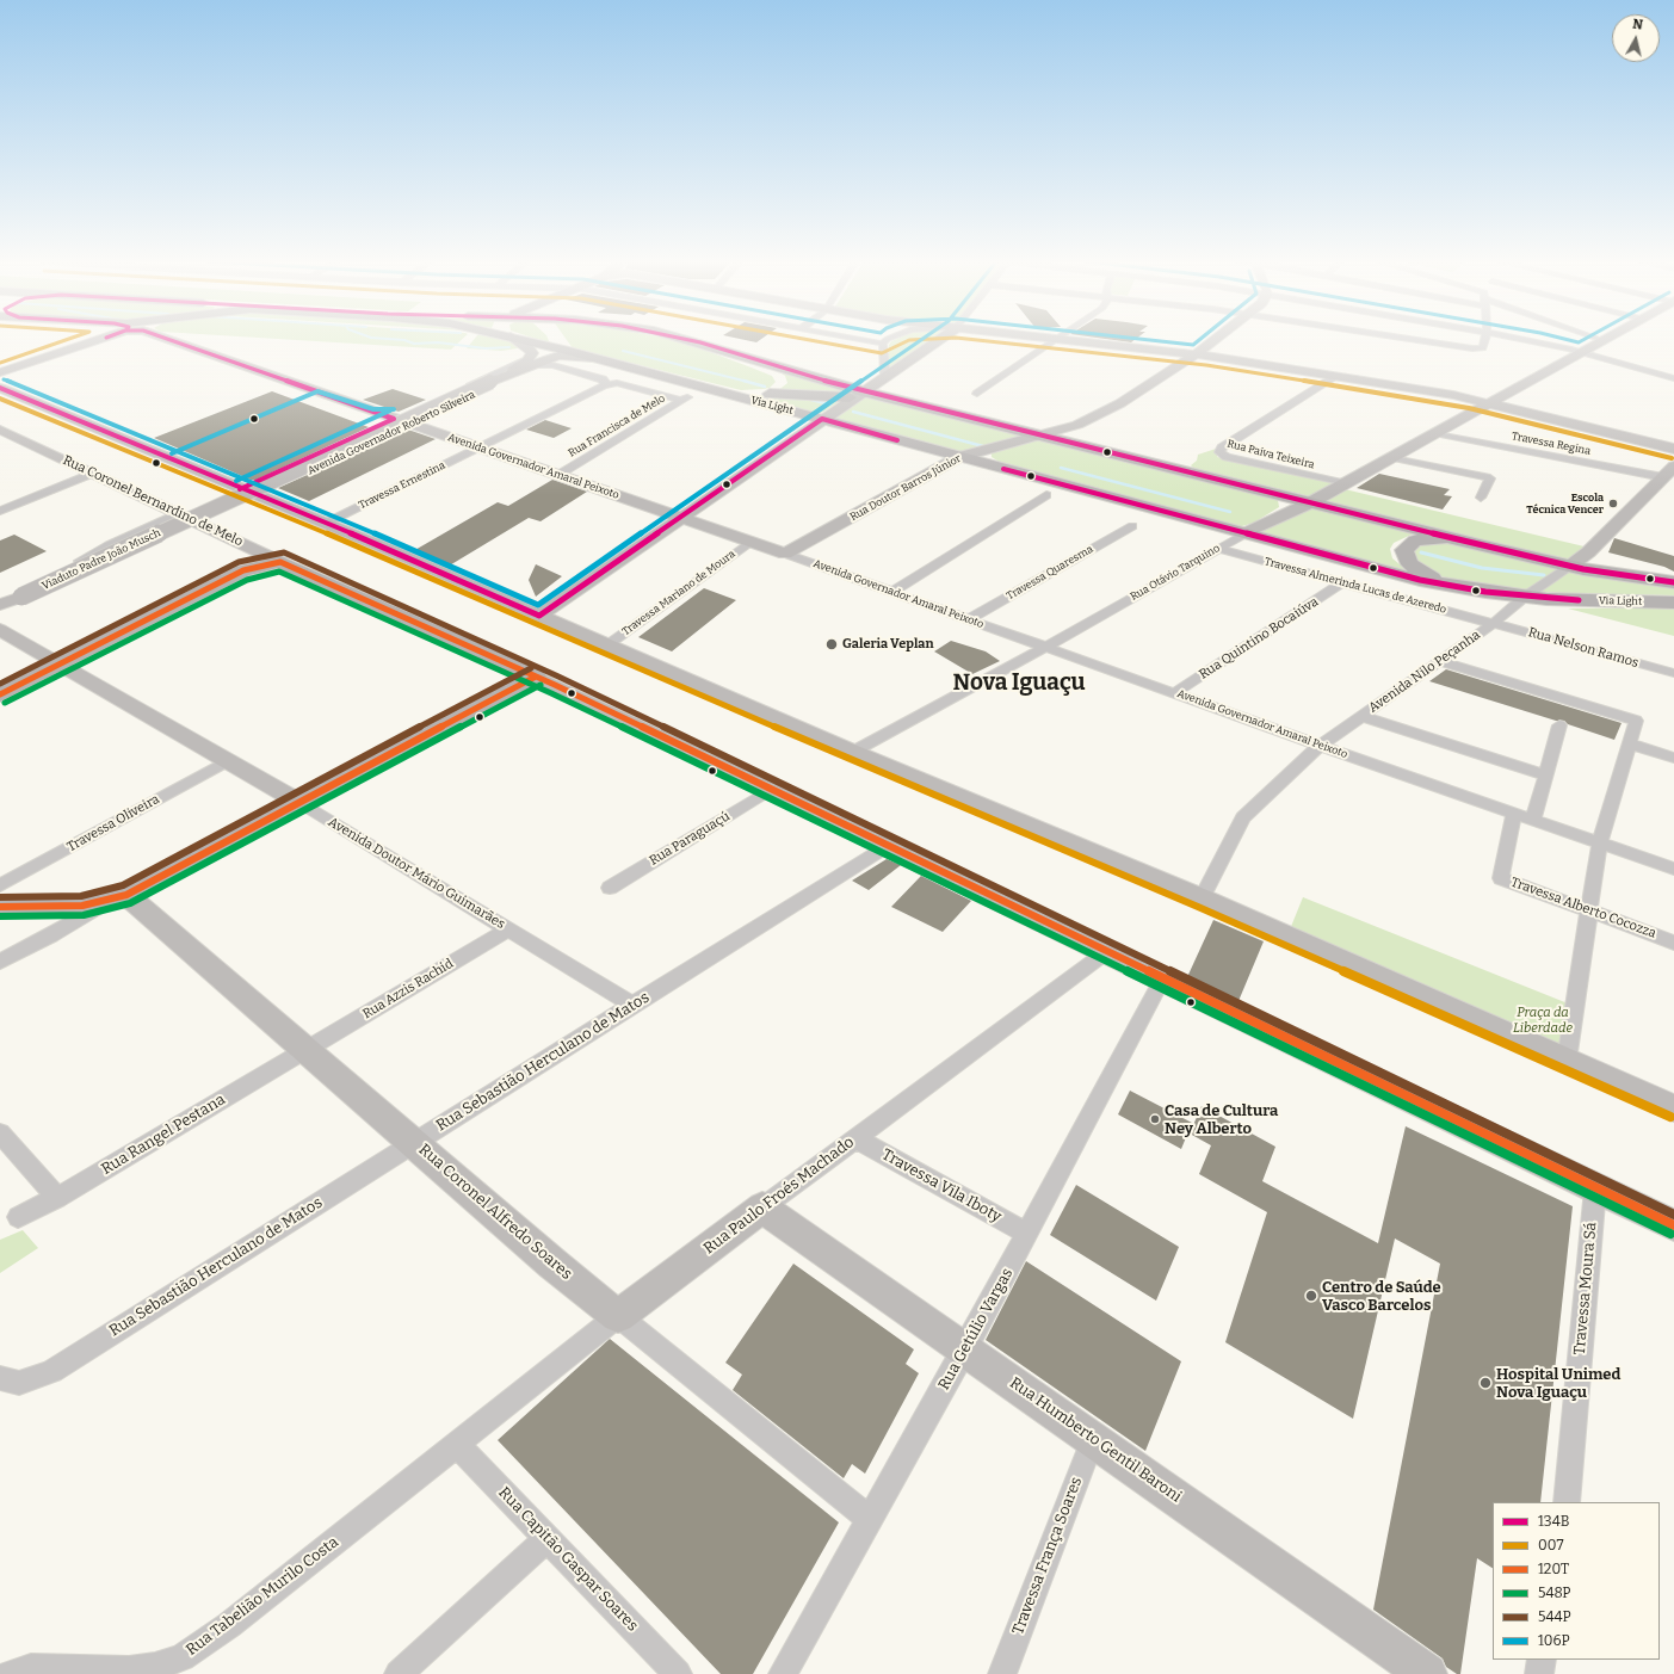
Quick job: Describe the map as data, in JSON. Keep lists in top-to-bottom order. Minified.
{"streets":{"main road":["Via Light","Avenida Governador Amaral Peixoto","Rua Doutor Barros Júnior","Rua Coronel Bernardino de Melo","Viaduto Padre João Musch","Rua Otávio Tarquino","Avenida Nilo Peçanha","Avenida Doutor Mário Guimarães","Rua Paulo Froés Machado","Rua Coronel Alfredo Soares","Rua Humberto Gentil Baroni"],"street":["Rua Francisca de Melo","Avenida Governador Roberto Silveira","Travessa Regina","Rua Paiva Teixeira","Travessa Ernestina","Travessa Quaresma","Travessa Almerinda Lucas de Azeredo","Travessa Mariano de Moura","Rua Quintino Bocaiúva","Rua Nelson Ramos","Travessa Oliveira","Rua Paraguaçú","Travessa Alberto Cocozza","Rua Azzis Rachid","Rua Sebastião Herculano de Matos","Rua Rangel Pestana","Travessa Vila Iboty","Travessa Moura Sá","Rua Getúlio Vargas","Travessa França Soares","Rua Capitão Gaspar Soares","Rua Tabelião Murilo Costa"]},"crossings":[["Via Light","Rua Doutor Barros Júnior"],["Via Light","Viaduto Padre João Musch"],["Via Light","Rua Otávio Tarquino"],["Via Light","Avenida Nilo Peçanha"],["Rua Francisca de Melo","Avenida Governador Amaral Peixoto"],["Rua Francisca de Melo","Travessa Ernestina"],["Avenida Governador Roberto Silveira","Avenida Governador Amaral Peixoto"],["Avenida Governador Roberto Silveira","Viaduto Padre João Musch"],["Travessa Regina","Rua Otávio Tarquino"],["Travessa Regina","Avenida Nilo Peçanha"],["Rua Paiva Teixeira","Rua Otávio Tarquino"],["Avenida Governador Amaral Peixoto","Travessa Ernestina"],["Avenida Governador Amaral Peixoto","Rua Doutor Barros Júnior"],["Avenida Governador Amaral Peixoto","Travessa Quaresma"],["Avenida Governador Amaral Peixoto","Rua Otávio Tarquino"],["Avenida Governador Amaral Peixoto","Travessa Mariano de Moura"],["Avenida Governador Amaral Peixoto","Rua Quintino Bocaiúva"],["Avenida Governador Amaral Peixoto","Avenida Nilo Peçanha"],["Avenida Governador Amaral Peixoto","Travessa Alberto Cocozza"],["Rua Coronel Bernardino de Melo","Rua Paraguaçú"],["Rua Coronel Bernardino de Melo","Rua Sebastião Herculano de Matos"],["Rua Coronel Bernardino de Melo","Rua Paulo Froés Machado"],["Rua Coronel Bernardino de Melo","Travessa Moura Sá"],["Rua Coronel Bernardino de Melo","Rua Getúlio Vargas"],["Rua Otávio Tarquino","Travessa Almerinda Lucas de Azeredo"],["Travessa Almerinda Lucas de Azeredo","Rua Quintino Bocaiúva"],["Travessa Almerinda Lucas de Azeredo","Rua Nelson Ramos"],["Travessa Almerinda Lucas de Azeredo","Avenida Nilo Peçanha"],["Rua Nelson Ramos","Avenida Nilo Peçanha"],["Travessa Oliveira","Avenida Doutor Mário Guimarães"],["Avenida Doutor Mário Guimarães","Rua Azzis Rachid"],["Avenida Doutor Mário Guimarães","Rua Sebastião Herculano de Matos"],["Rua Azzis Rachid","Rua Rangel Pestana"],["Rua Azzis Rachid","Rua Coronel Alfredo Soares"],["Rua Sebastião Herculano de Matos","Rua Coronel Alfredo Soares"],["Rua Rangel Pestana","Rua Coronel Alfredo Soares"],["Travessa Vila Iboty","Rua Paulo Froés Machado"],["Travessa Vila Iboty","Rua Getúlio Vargas"],["Rua Paulo Froés Machado","Rua Coronel Alfredo Soares"],["Rua Paulo Froés Machado","Rua Humberto Gentil Baroni"],["Rua Paulo Froés Machado","Rua Capitão Gaspar Soares"],["Rua Paulo Froés Machado","Rua Tabelião Murilo Costa"],["Rua Coronel Alfredo Soares","Rua Getúlio Vargas"],["Rua Getúlio Vargas","Rua Humberto Gentil Baroni"],["Rua Humberto Gentil Baroni","Travessa França Soares"],["Rua Capitão Gaspar Soares","Rua Tabelião Murilo Costa"]],"districts":["Nova Iguaçu"],"parks":["Praça da Liberdade"],"places":["Escola Técnica Vencer","Galeria Veplan","Casa de Cultura Ney Alberto","Centro de Saúde Vasco Barcelos","Hospital Unimed Nova Iguaçu"],"lines":["transit line 134B","transit line 007","transit line 106P","transit line 544P","transit line 120T","transit line 548P"],"legend":["134B","007","120T","548P","544P","106P"],"north":"top"}
